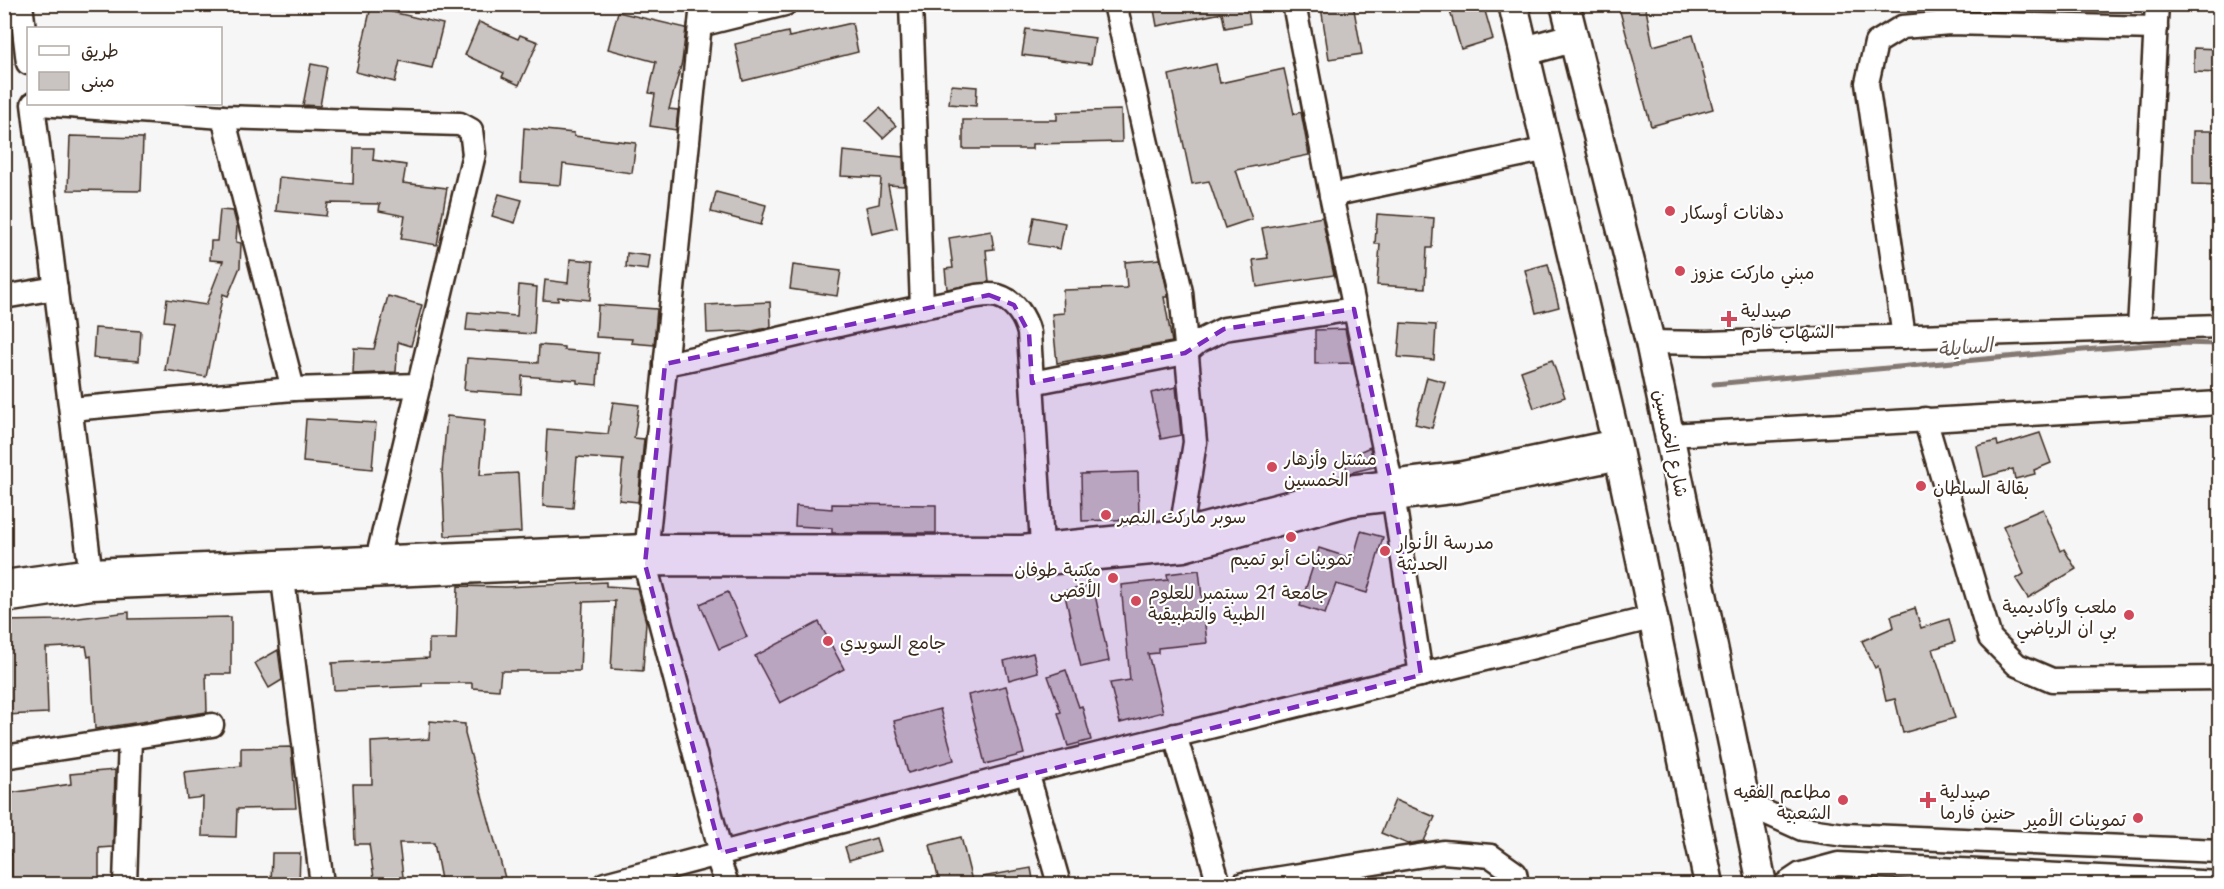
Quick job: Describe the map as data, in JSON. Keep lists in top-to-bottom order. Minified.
{"streets":{"main road":["شارع الخمسين"]},"water":["السايلة"],"places":{"other":["دهانات أوسكار","مبني ماركت عزوز","مشتل وأزهار الخمسين","بقالة السلطان","سوبر ماركت النصر","تموينات أبو تميم","مدرسة الأنوار الحديثة","مكتبة طوفان الأقصى","جامعة 21 سبتمبر للعلوم الطبية والتطبيقية","ملعب وأكاديمية بي ان الرياضي","جامع السويدي","مطاعم الفقيه الشعبية","تموينات الأمير"],"health":["صيدلية الشهاب فارم","صيدلية حنين فارما"]},"legend":["طريق","مبنى"]}
